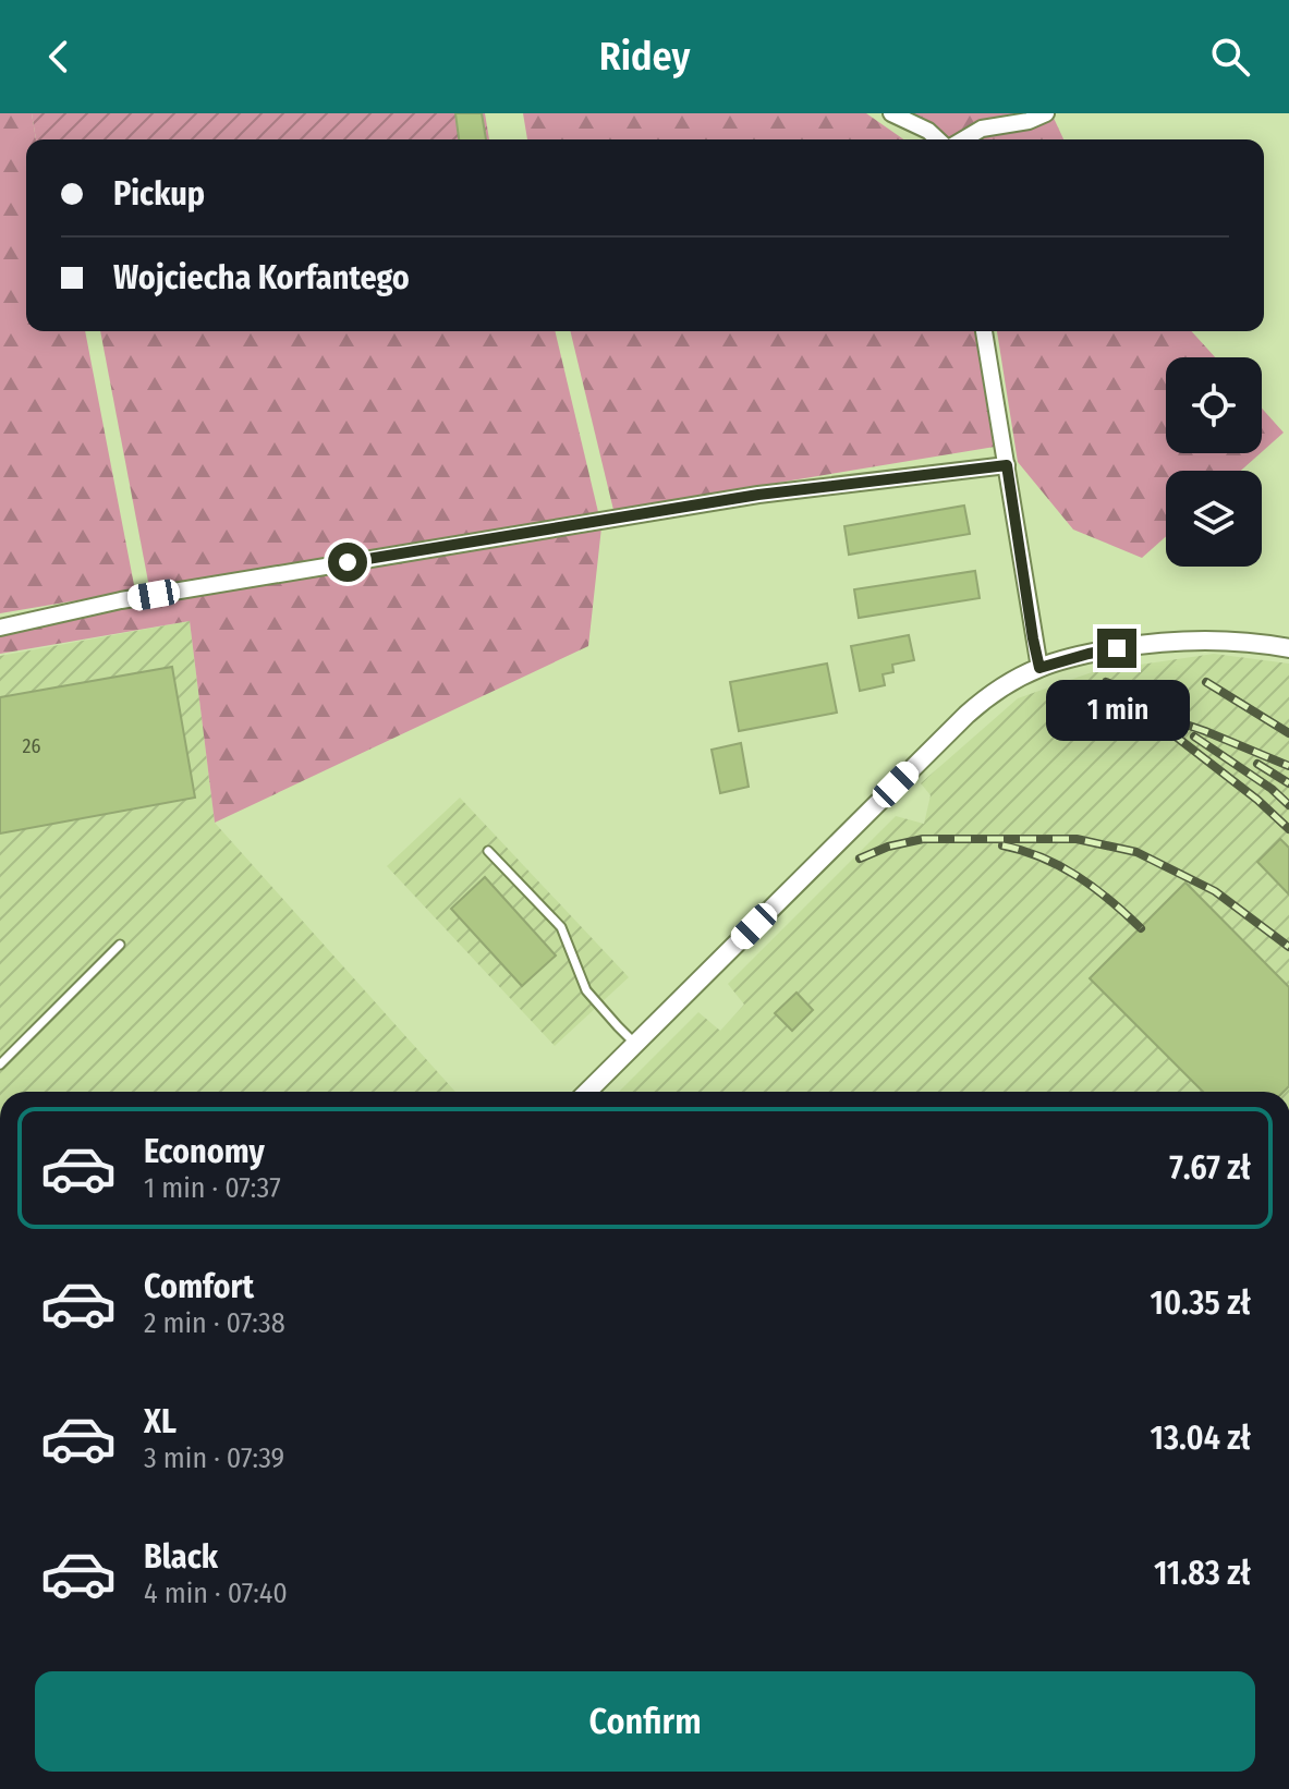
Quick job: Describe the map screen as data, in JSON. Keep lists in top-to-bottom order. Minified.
{"house_numbers":["26"],"page":{"header":"Ridey","banner":["Pickup","Wojciecha Korfantego"],"bubble":"1 min","list":[{"name":"Economy","note":"1 min · 07:37","value":"7.67 zł"},{"name":"Comfort","note":"2 min · 07:38","value":"10.35 zł"},{"name":"XL","note":"3 min · 07:39","value":"13.04 zł"},{"name":"Black","note":"4 min · 07:40","value":"11.83 zł"}],"buttons":"Confirm"}}
